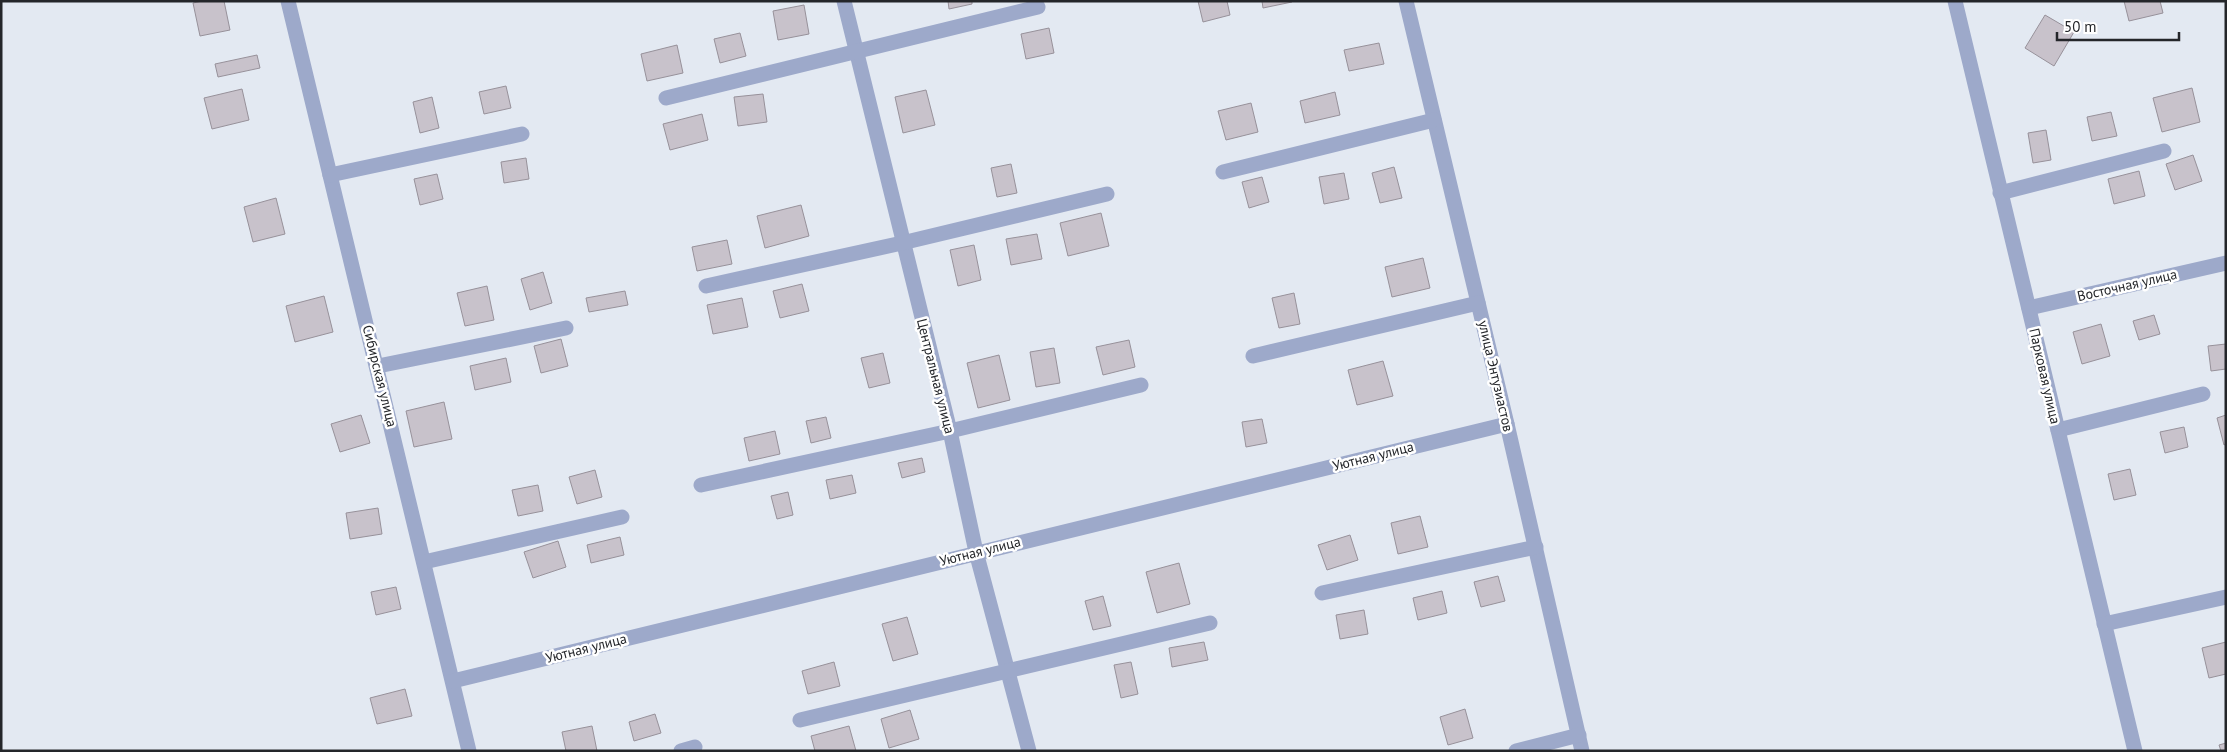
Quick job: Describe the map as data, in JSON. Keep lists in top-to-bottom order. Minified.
{"streets":{"street":["Восточная улица","Сибирская улица","Центральная улица","улица Энтузиастов","Парковая улица","Уютная улица"]},"crossings":[["Восточная улица","Парковая улица"],["Сибирская улица","Уютная улица"],["Центральная улица","Уютная улица"],["улица Энтузиастов","Уютная улица"]],"scale_bar":"50 m"}
